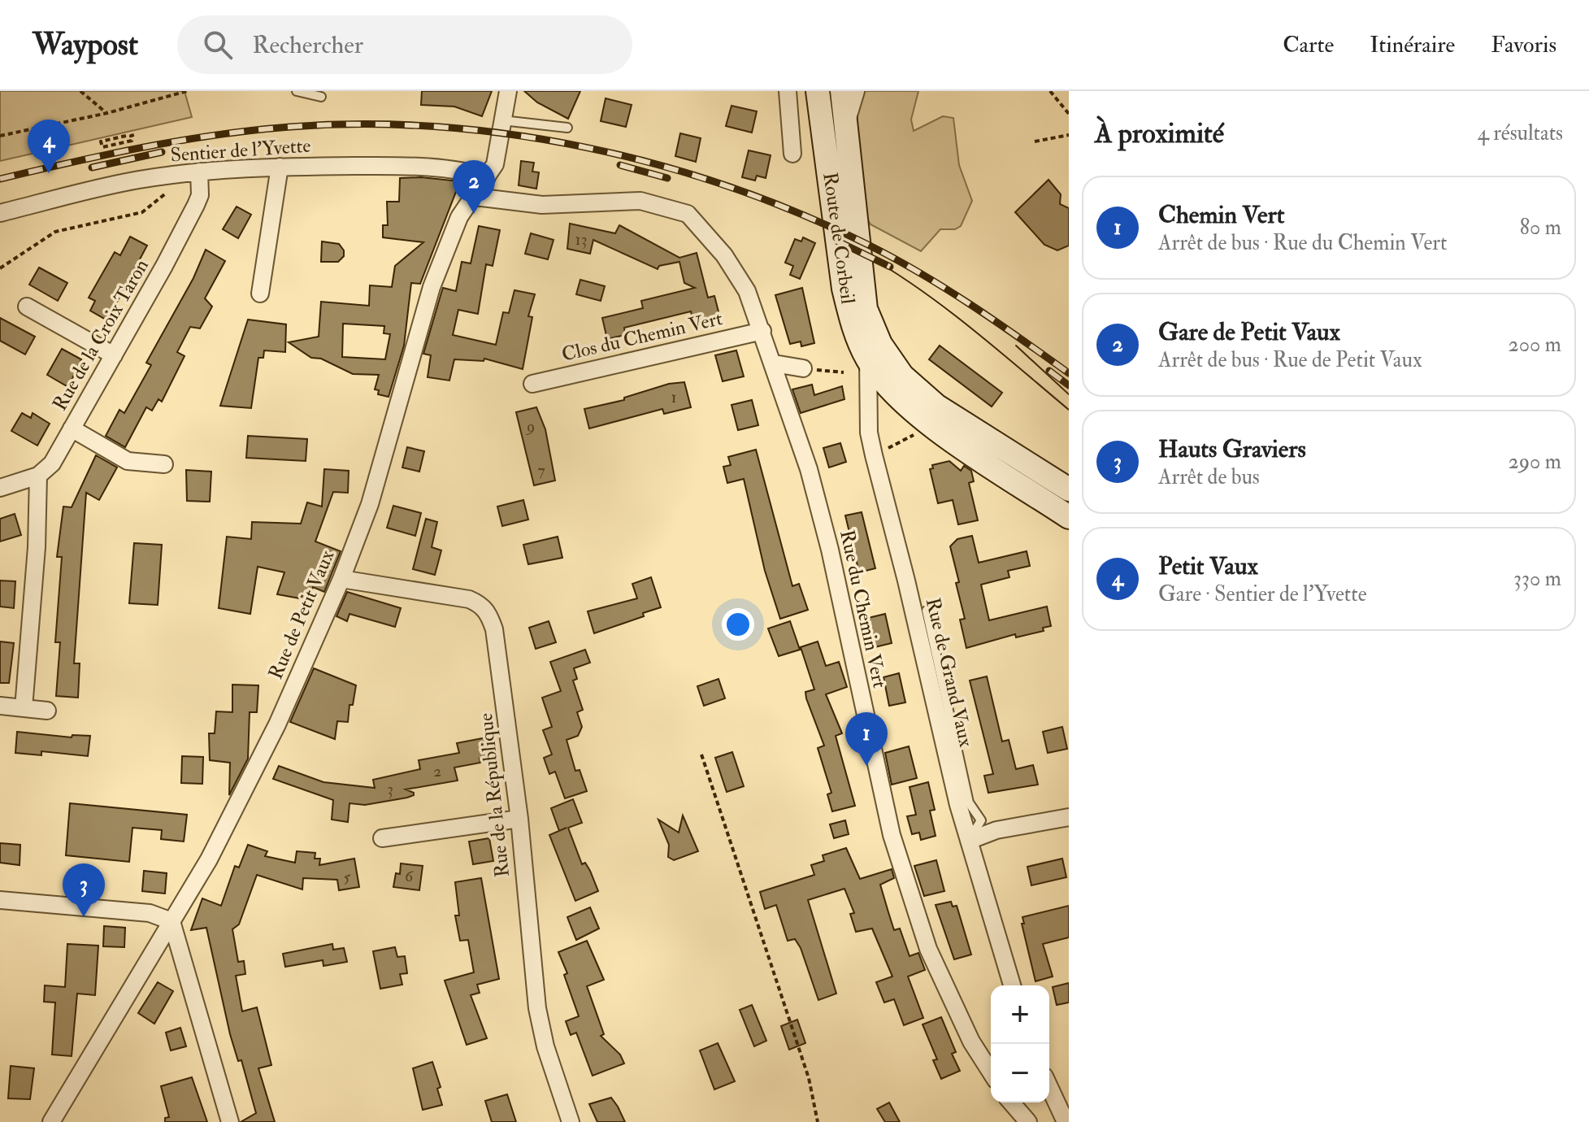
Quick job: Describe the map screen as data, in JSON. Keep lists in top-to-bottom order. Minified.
{"streets":{"main road":["Route de Corbeil"],"street":["Sentier de l'Yvette","Rue de la Croix Taron","Clos du Chemin Vert","Rue du Chemin Vert","Rue de Petit Vaux","Rue de Grand Vaux","Rue de la République"]},"crossings":[["Sentier de l'Yvette","Rue de la Croix Taron"],["Sentier de l'Yvette","Rue de Petit Vaux"],["Route de Corbeil","Rue de Grand Vaux"],["Clos du Chemin Vert","Rue du Chemin Vert"],["Rue du Chemin Vert","Rue de Petit Vaux"],["Rue de Petit Vaux","Rue de la République"]],"house_numbers":["13","1","9","7","2","3","6","5"],"page":{"header":"Waypost","search":"Rechercher","nav":["Carte","Itinéraire","Favoris"],"heading":["À proximité","4 résultats"],"pins":["4","2","1","3"],"list":[{"mark":"1","name":"Chemin Vert","note":"Arrêt de bus · Rue du Chemin Vert","value":"80 m"},{"mark":"2","name":"Gare de Petit Vaux","note":"Arrêt de bus · Rue de Petit Vaux","value":"200 m"},{"mark":"3","name":"Hauts Graviers","note":"Arrêt de bus","value":"290 m"},{"mark":"4","name":"Petit Vaux","note":"Gare · Sentier de l'Yvette","value":"330 m"}],"map_buttons":["+","−"]}}
